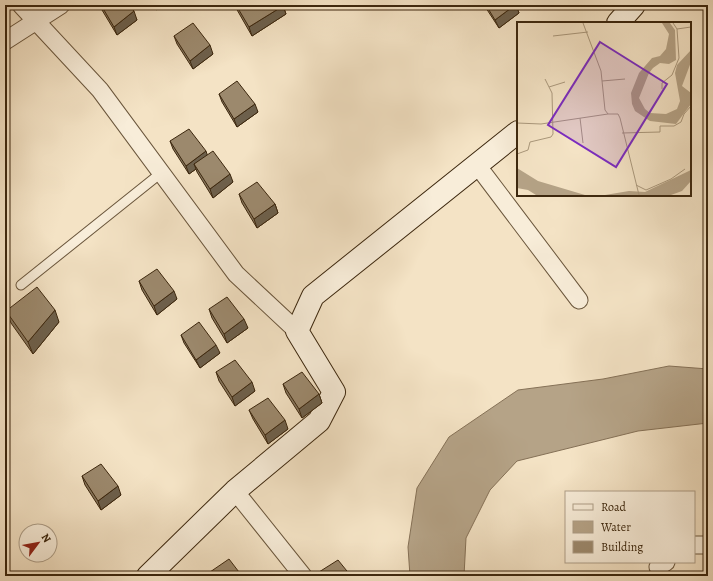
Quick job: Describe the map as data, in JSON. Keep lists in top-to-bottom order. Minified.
{"legend":["Road","Water","Building"],"north":"top right"}
